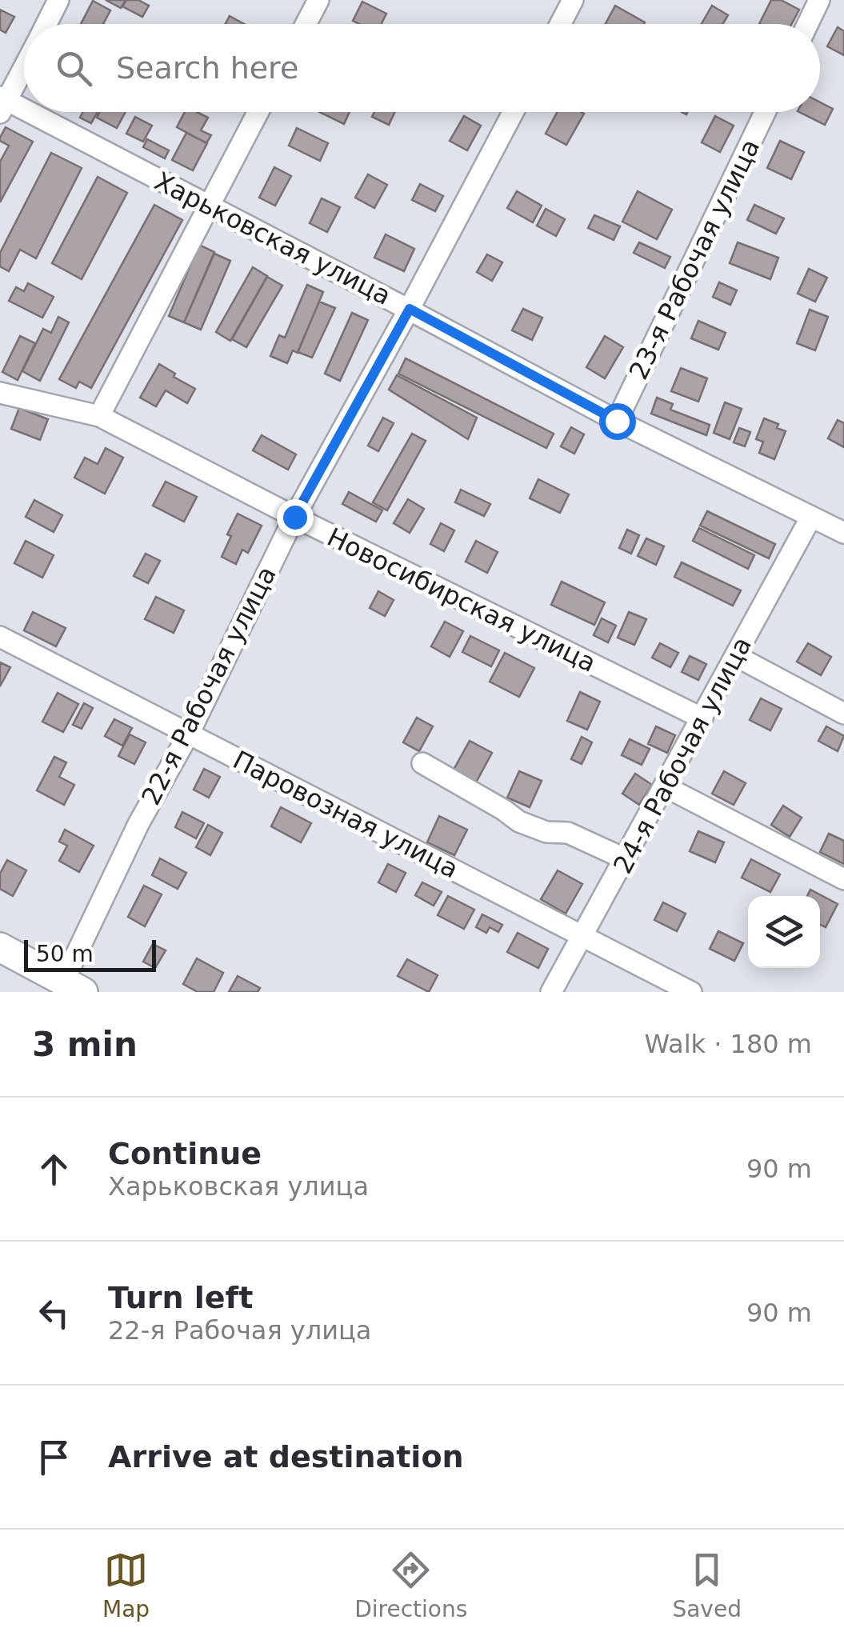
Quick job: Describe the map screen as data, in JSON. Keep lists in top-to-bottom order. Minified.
{"streets":{"street":["Харьковская улица","23-я Рабочая улица","Новосибирская улица","22-я Рабочая улица","24-я Рабочая улица","Паровозная улица"]},"crossings":[["Харьковская улица","23-я Рабочая улица"],["Харьковская улица","22-я Рабочая улица"],["Харьковская улица","24-я Рабочая улица"],["Новосибирская улица","22-я Рабочая улица"],["Новосибирская улица","24-я Рабочая улица"],["22-я Рабочая улица","Паровозная улица"],["24-я Рабочая улица","Паровозная улица"]],"scale_bar":"50 m","page":{"search":"Search here","scale":"50 m","heading":["3 min","Walk · 180 m"],"list":[["Continue","Харьковская улица","90 m"],["Turn left","22-я Рабочая улица","90 m"],"Arrive at destination"],"nav":["Map","Directions","Saved"]}}
